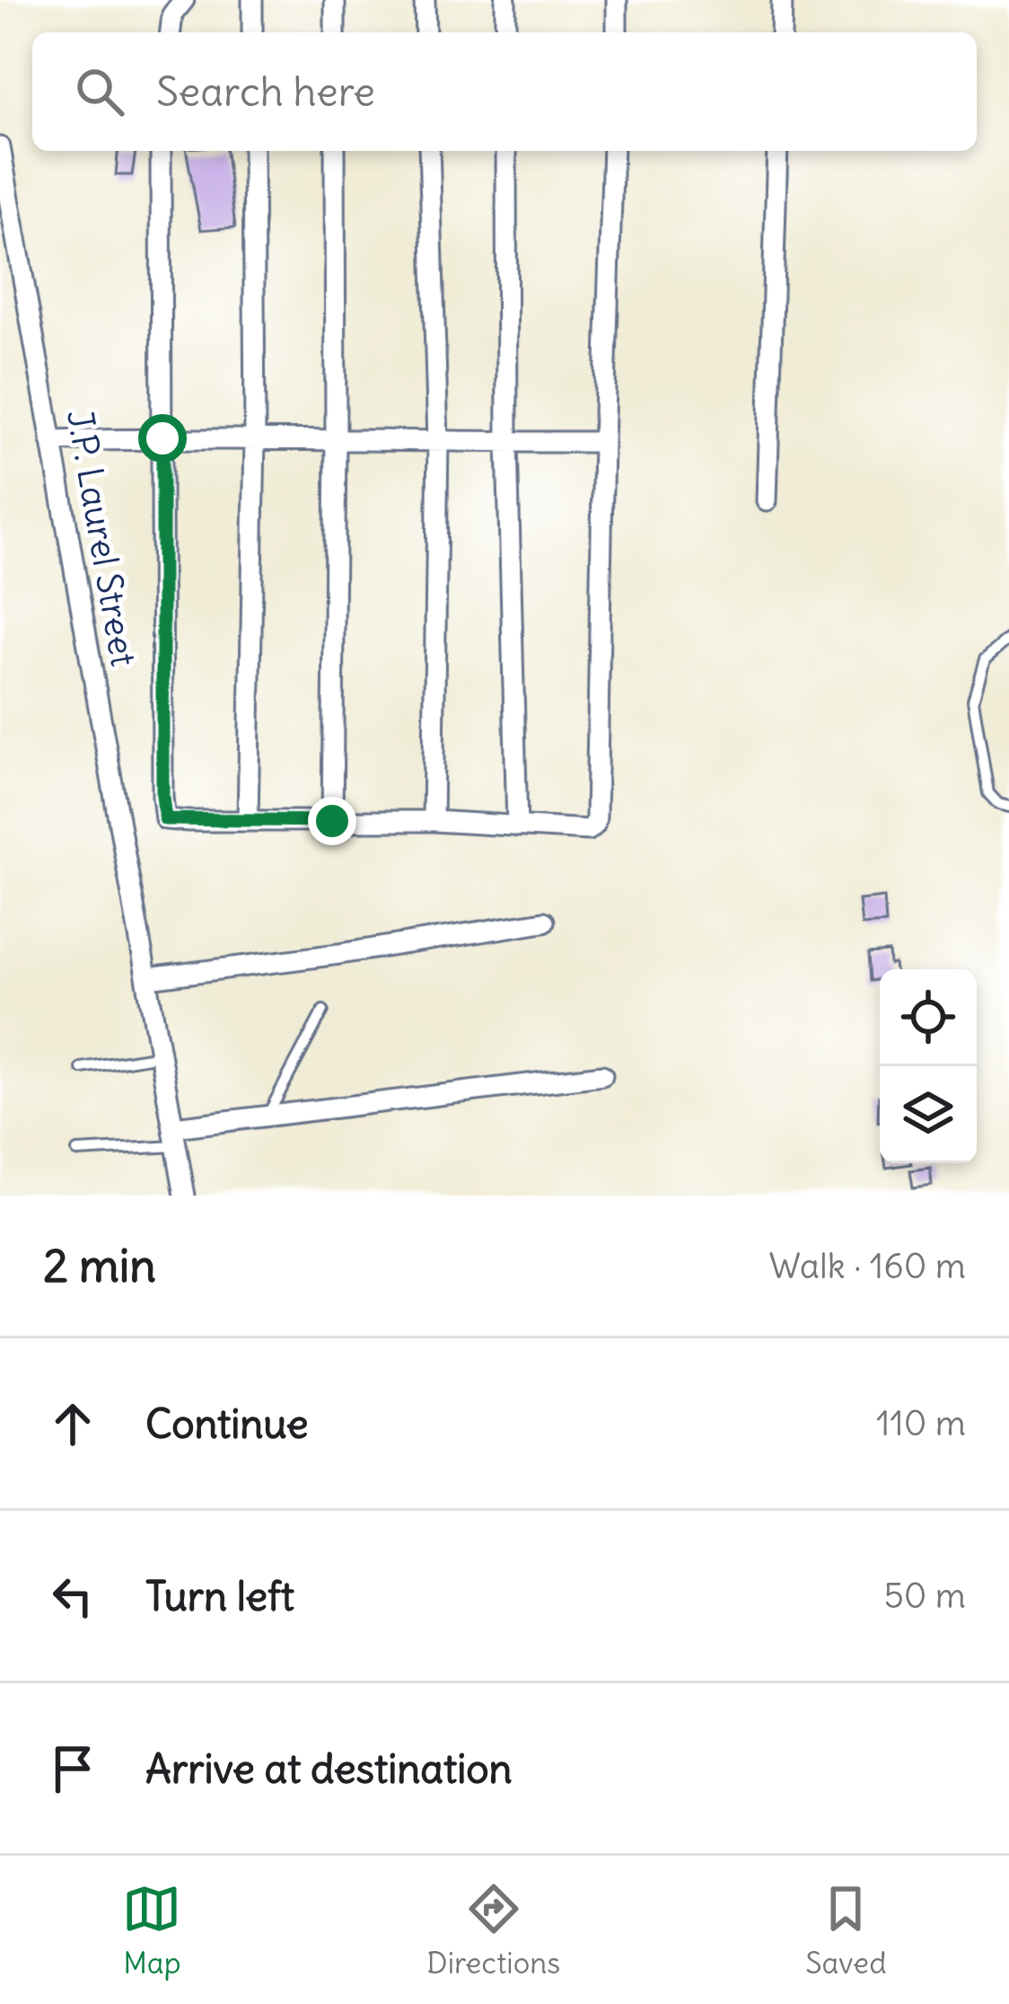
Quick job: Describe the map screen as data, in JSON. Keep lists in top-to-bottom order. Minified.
{"streets":{"street":["J.P. Laurel Street"]},"page":{"search":"Search here","heading":["2 min","Walk · 160 m"],"list":[["Continue","110 m"],["Turn left","50 m"],"Arrive at destination"],"nav":["Map","Directions","Saved"]}}
